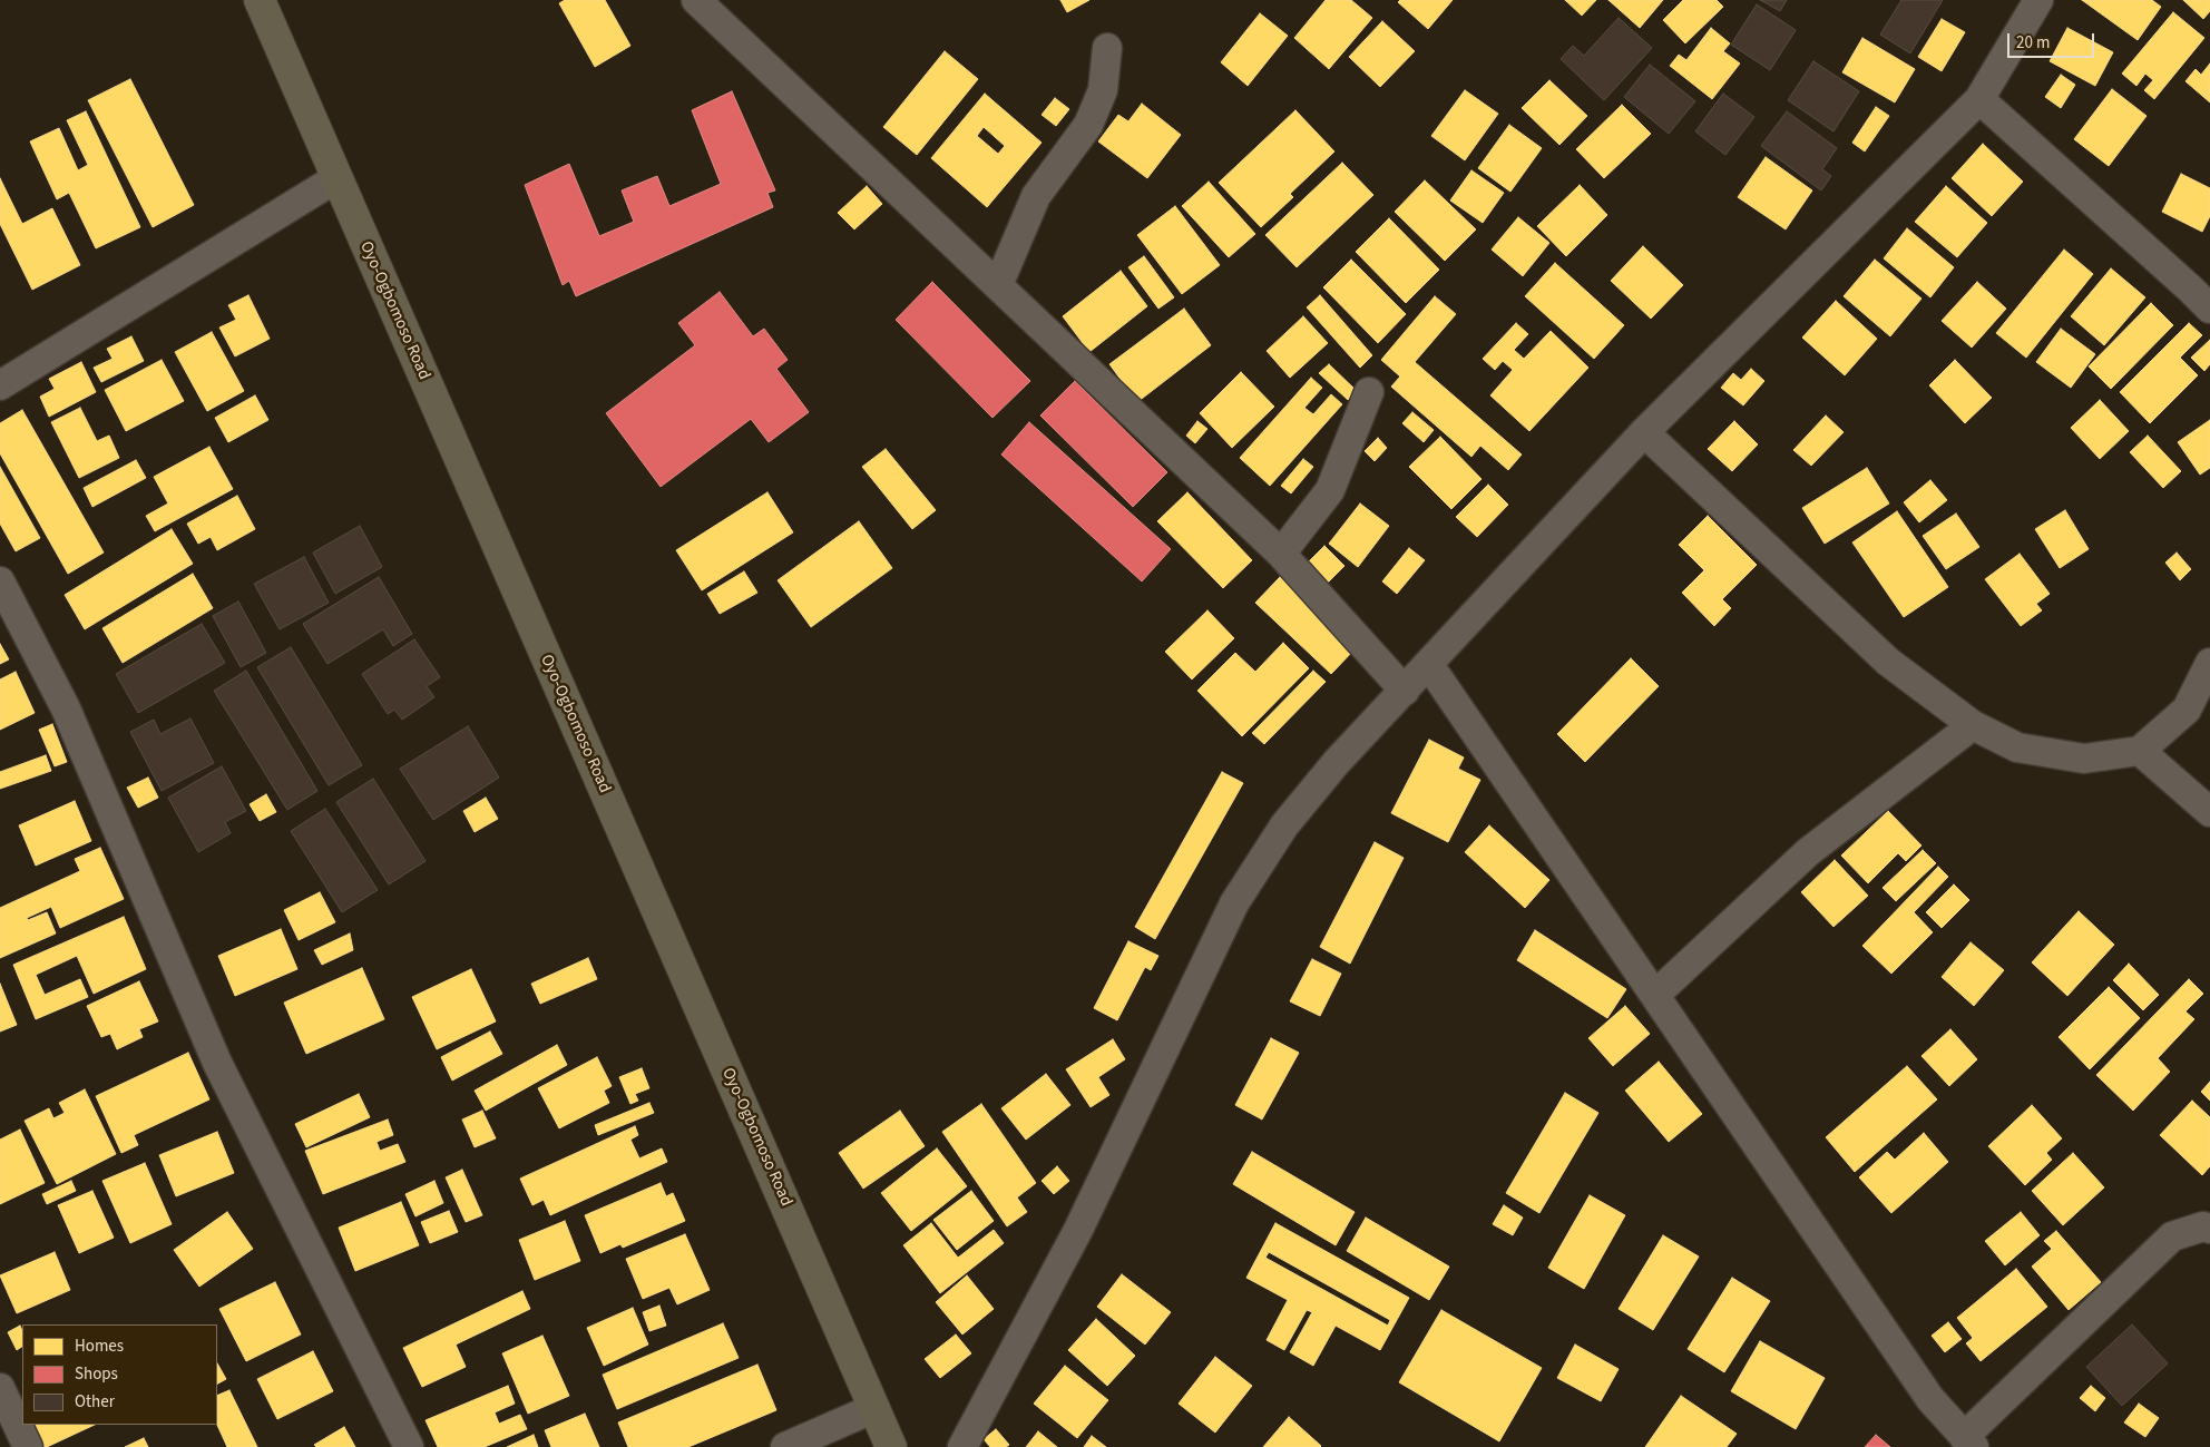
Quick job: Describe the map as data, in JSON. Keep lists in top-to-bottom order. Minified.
{"streets":{"highway":["Oyo-Ogbomoso Road"]},"legend":["Homes","Shops","Other"],"scale_bar":"20 m"}
